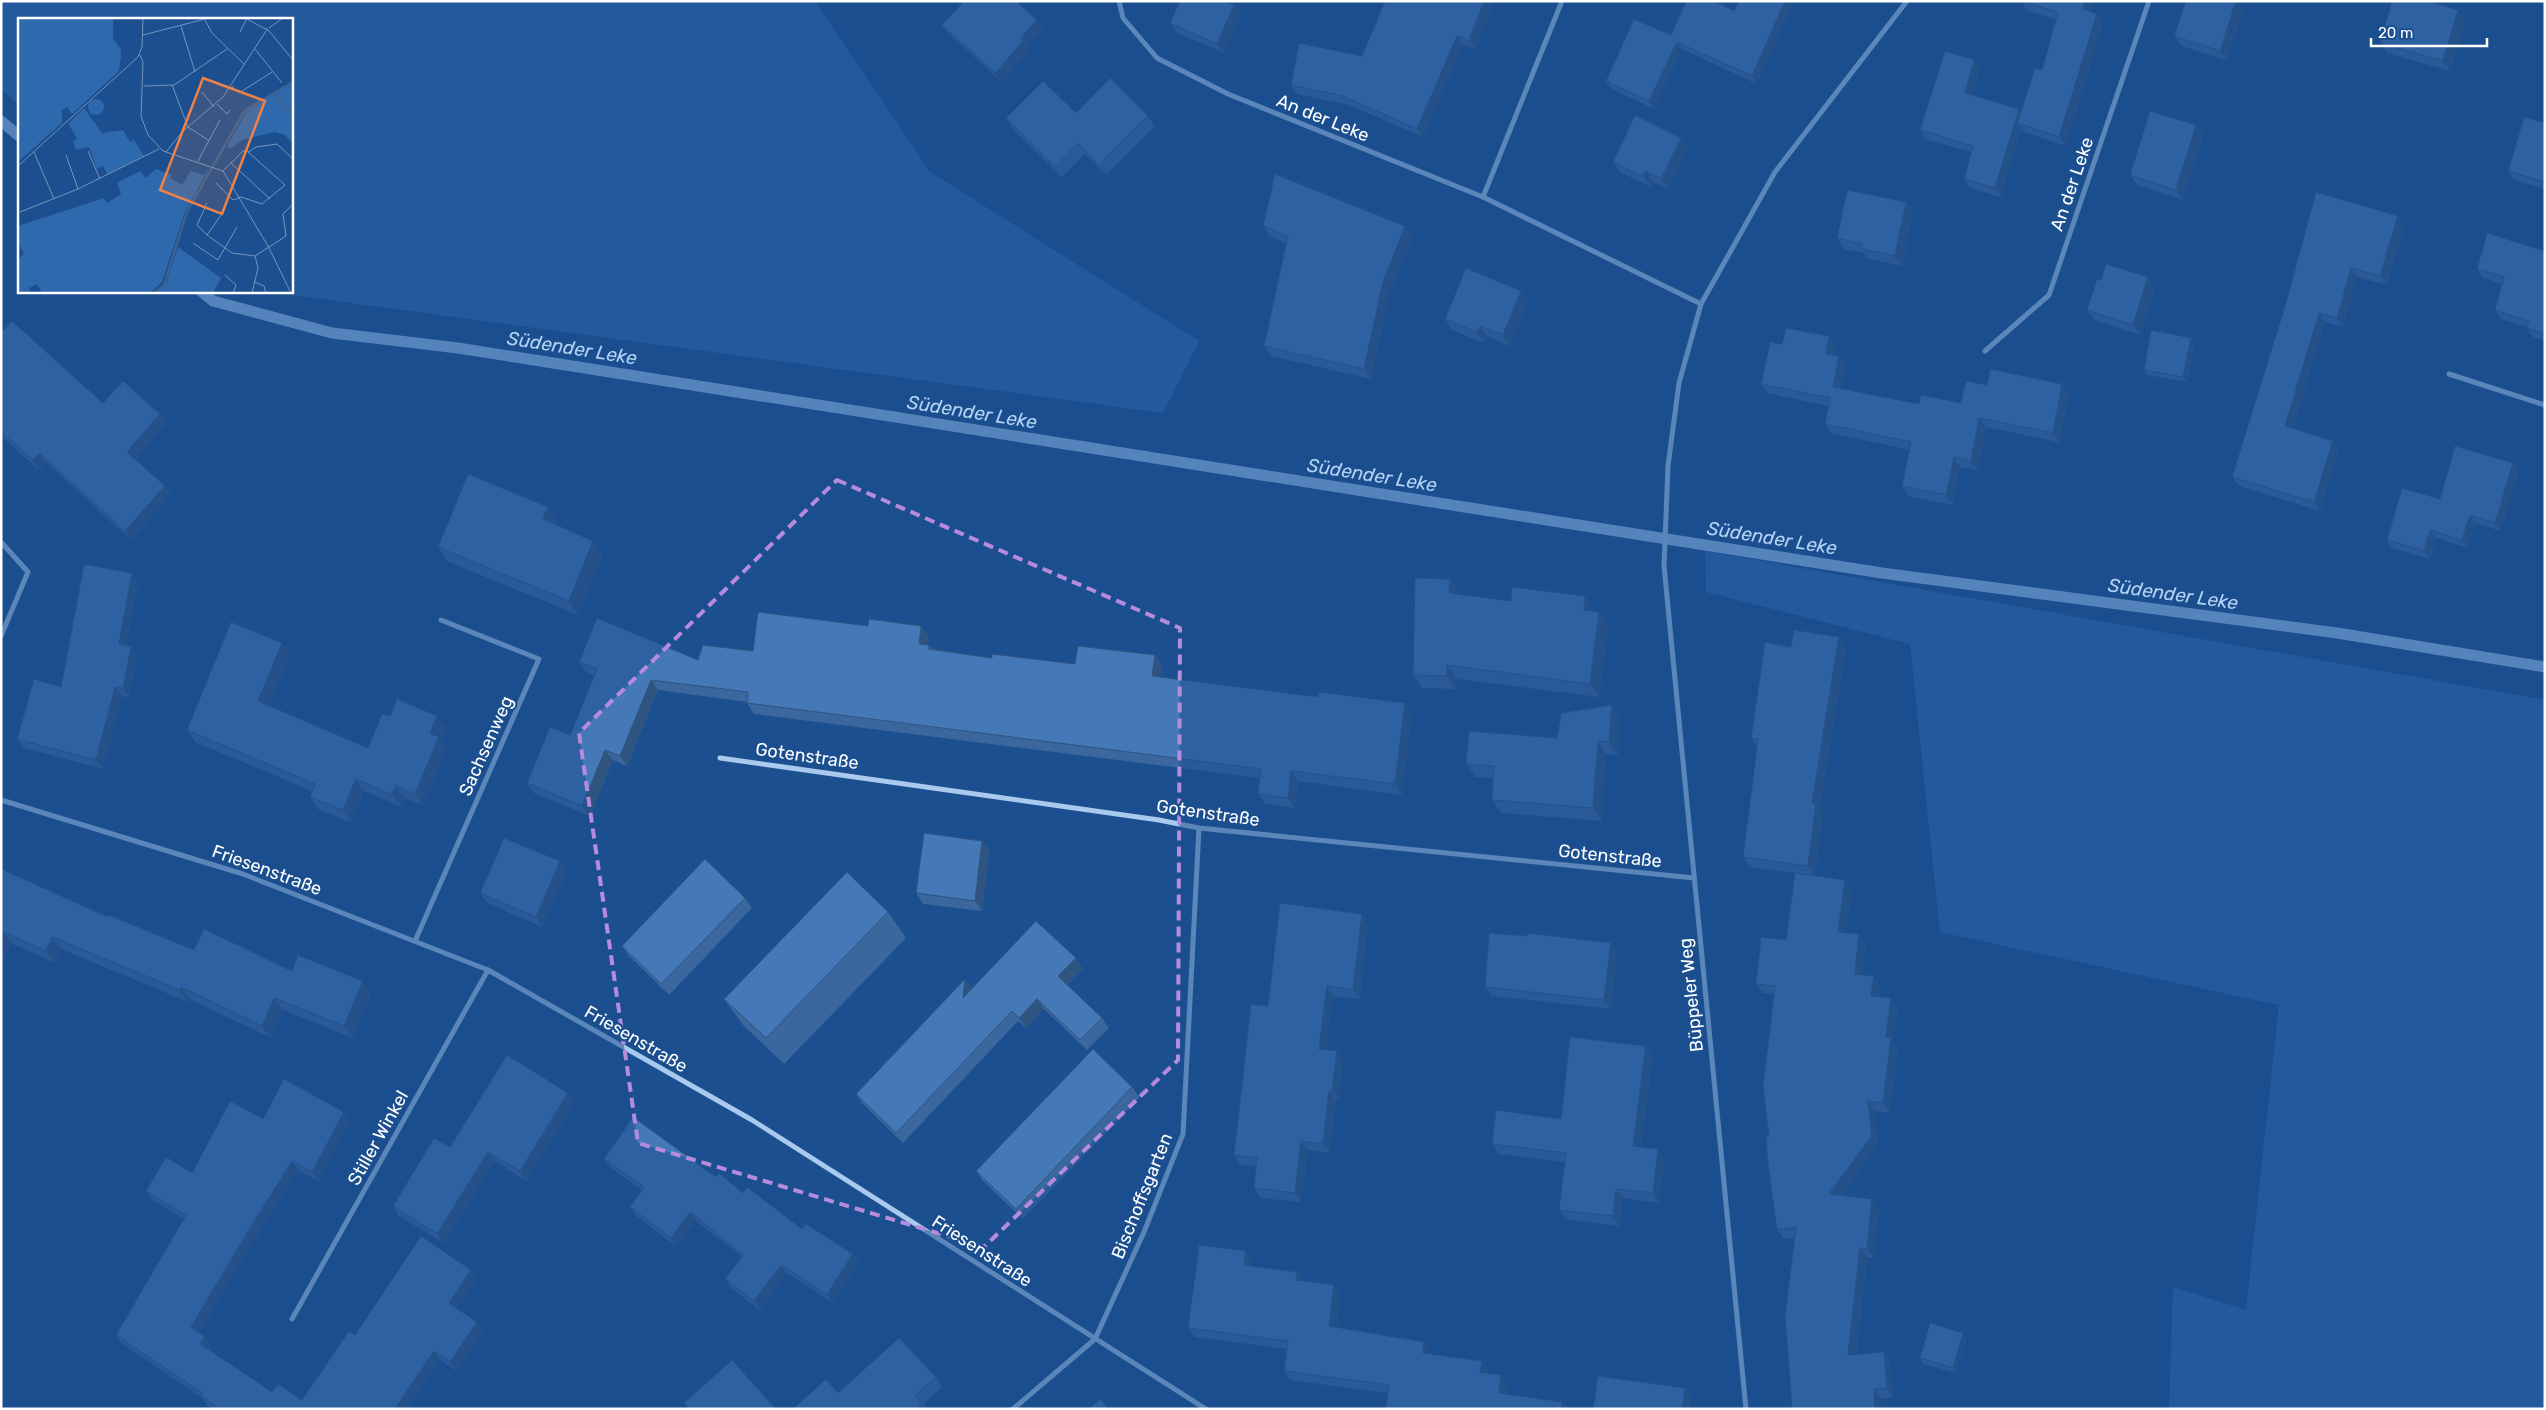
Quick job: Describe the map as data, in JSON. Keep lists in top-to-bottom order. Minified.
{"streets":{"street":["An der Leke","Sachsenweg","Gotenstraße","Friesenstraße","Büppeler Weg","Stiller Winkel","Bischoffsgarten"]},"crossings":[["An der Leke","Büppeler Weg"],["Sachsenweg","Friesenstraße"],["Gotenstraße","Büppeler Weg"],["Gotenstraße","Bischoffsgarten"],["Friesenstraße","Stiller Winkel"],["Friesenstraße","Bischoffsgarten"]],"water":["Südender Leke"],"scale_bar":"20 m"}
